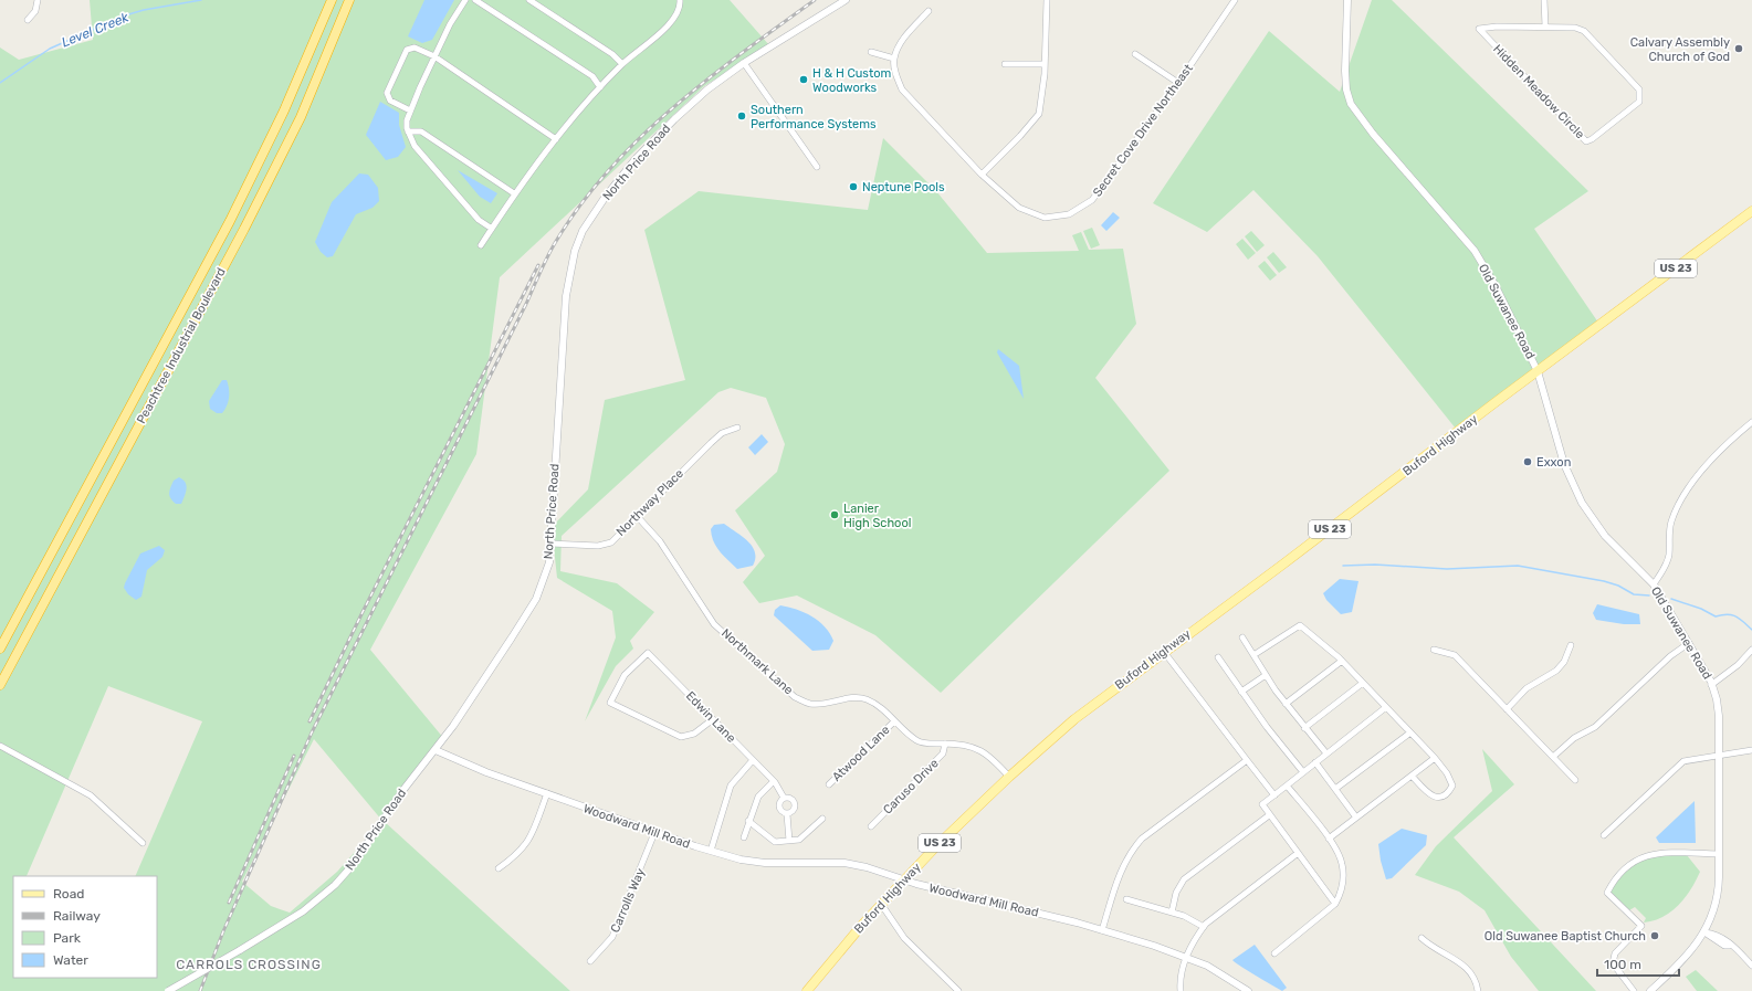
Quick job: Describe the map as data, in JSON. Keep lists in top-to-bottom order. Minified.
{"streets":{"highway":["Peachtree Industrial Boulevard"],"main road":["US 23","Buford Highway"],"street":["Hidden Meadow Circle","Secret Cove Drive Northeast","North Price Road","Old Suwanee Road","Northway Place","Northmark Lane","Edwin Lane","Atwood Lane","Caruso Drive","Woodward Mill Road","Carrolls Way"]},"crossings":[["North Price Road","Northway Place"],["North Price Road","Woodward Mill Road"],["US 23","Old Suwanee Road"],["US 23","Buford Highway"],["Old Suwanee Road","Buford Highway"],["Buford Highway","Northmark Lane"],["Buford Highway","Woodward Mill Road"],["Northway Place","Northmark Lane"],["Northmark Lane","Atwood Lane"],["Northmark Lane","Caruso Drive"],["Woodward Mill Road","Carrolls Way"]],"districts":["CARROLS CROSSING"],"water":["Level Creek"],"places":["Calvary Assembly Church of God","H & H Custom Woodworks","Southern Performance Systems","Neptune Pools","Exxon","Lanier High School","Old Suwanee Baptist Church"],"legend":["Road","Railway","Park","Water"],"scale_bar":"100 m"}
